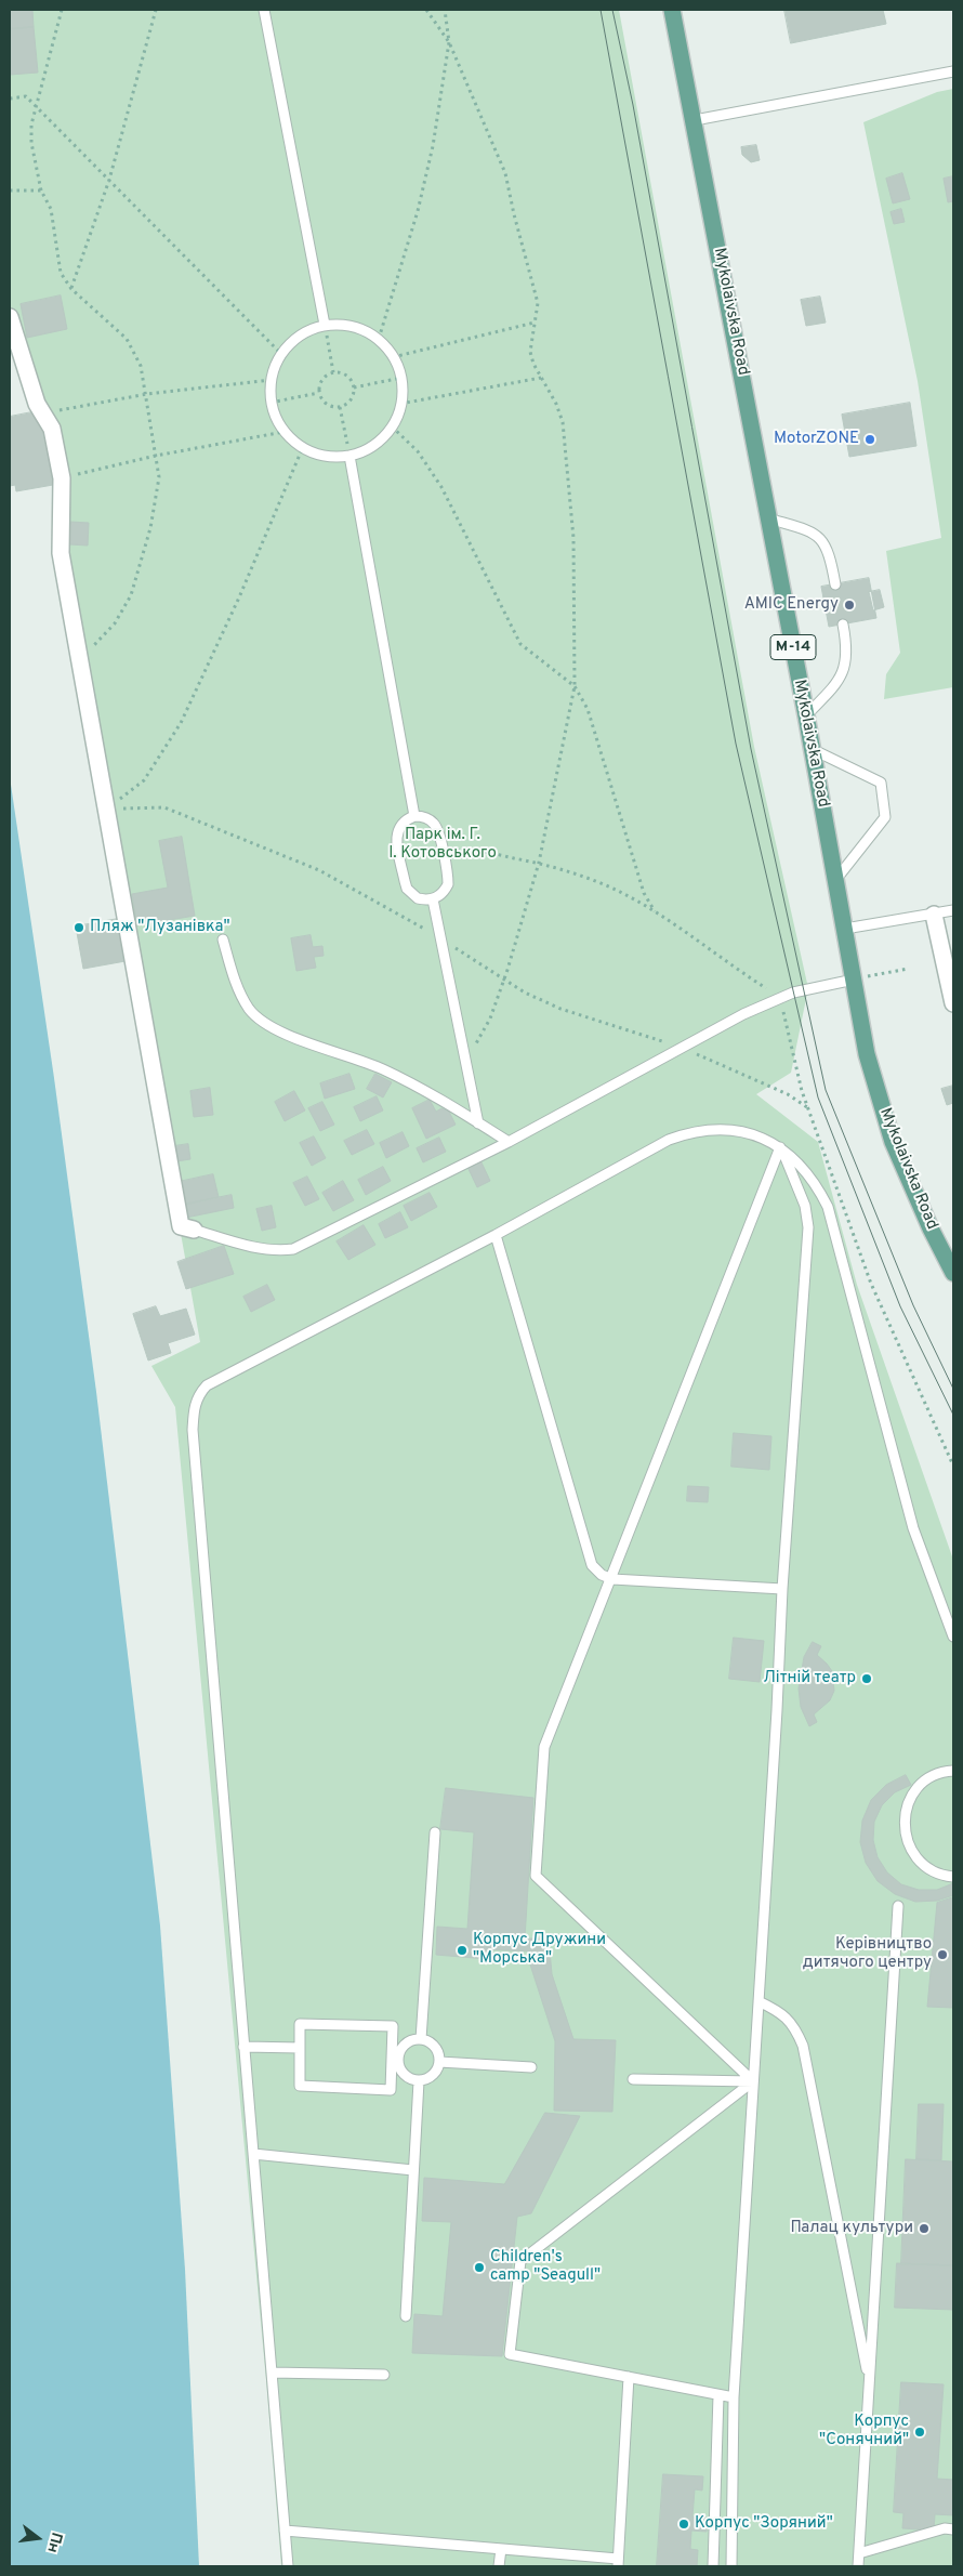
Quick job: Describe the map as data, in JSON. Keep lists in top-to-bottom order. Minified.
{"streets":{"main road":["Mykolaivska Road","М-14"]},"parks":["Парк ім. Г. І. Котовського"],"places":["MotorZONE","AMIC Energy","Пляж \"Лузанівка\"","Літній театр","Корпус Дружини \"Морська\"","Керівництво дитячого центру","Палац культури","Children's camp \"Seagull\"","Корпус \"Сонячний\"","Корпус \"Зоряний\""],"north":"right"}
